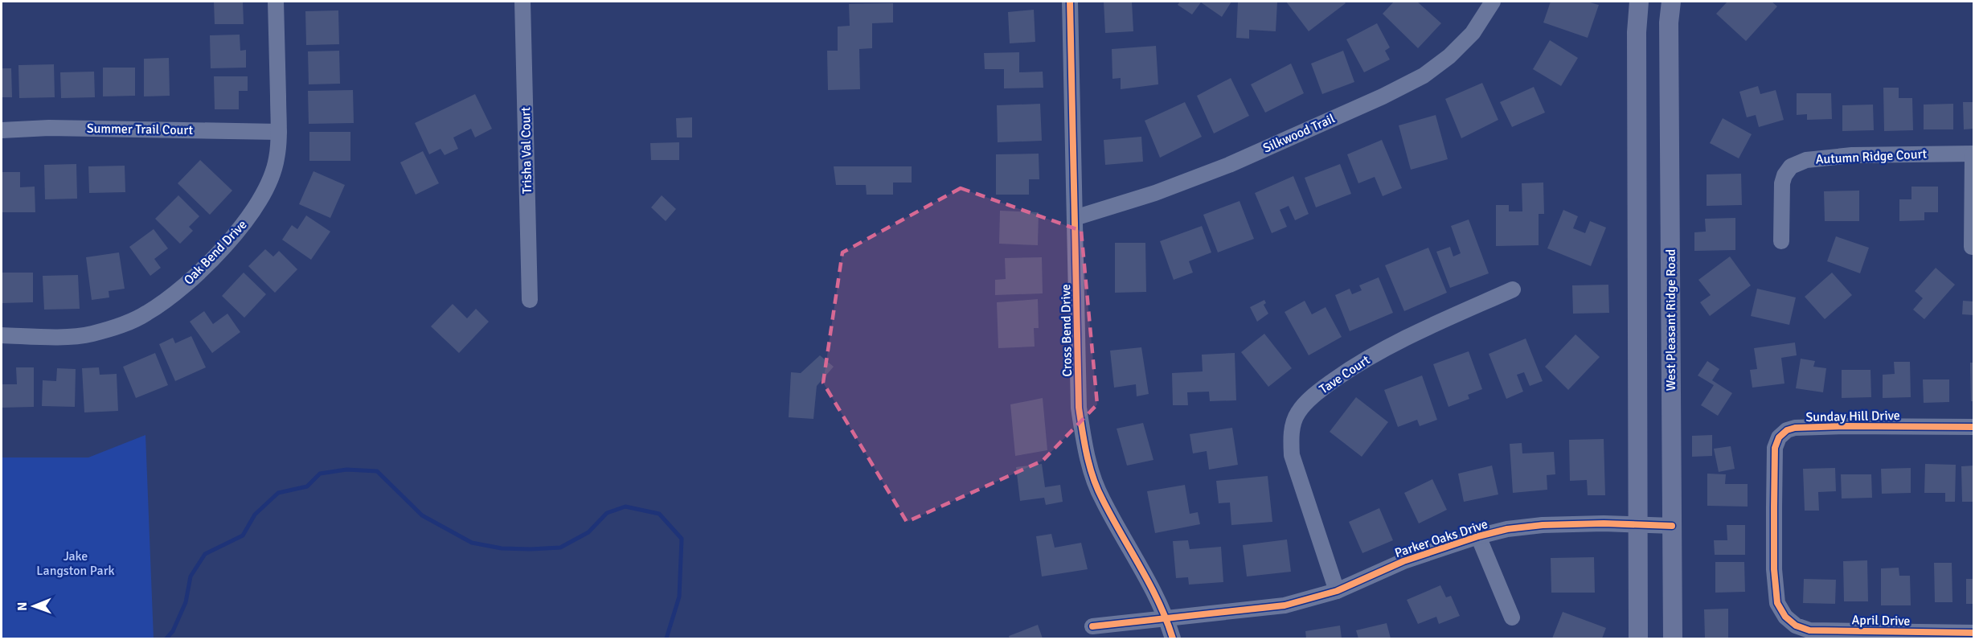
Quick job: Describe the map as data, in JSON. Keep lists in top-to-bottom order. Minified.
{"streets":{"main road":["West Pleasant Ridge Road"],"street":["Summer Trail Court","Silkwood Trail","Trisha Val Court","Autumn Ridge Court","Oak Bend Drive","Cross Bend Drive","Tave Court","Sunday Hill Drive","Parker Oaks Drive","April Drive"]},"crossings":[["Summer Trail Court","Oak Bend Drive"],["Silkwood Trail","Cross Bend Drive"],["West Pleasant Ridge Road","Parker Oaks Drive"],["Cross Bend Drive","Parker Oaks Drive"],["Tave Court","Parker Oaks Drive"],["Sunday Hill Drive","April Drive"]],"parks":["Jake Langston Park"],"north":"left"}
